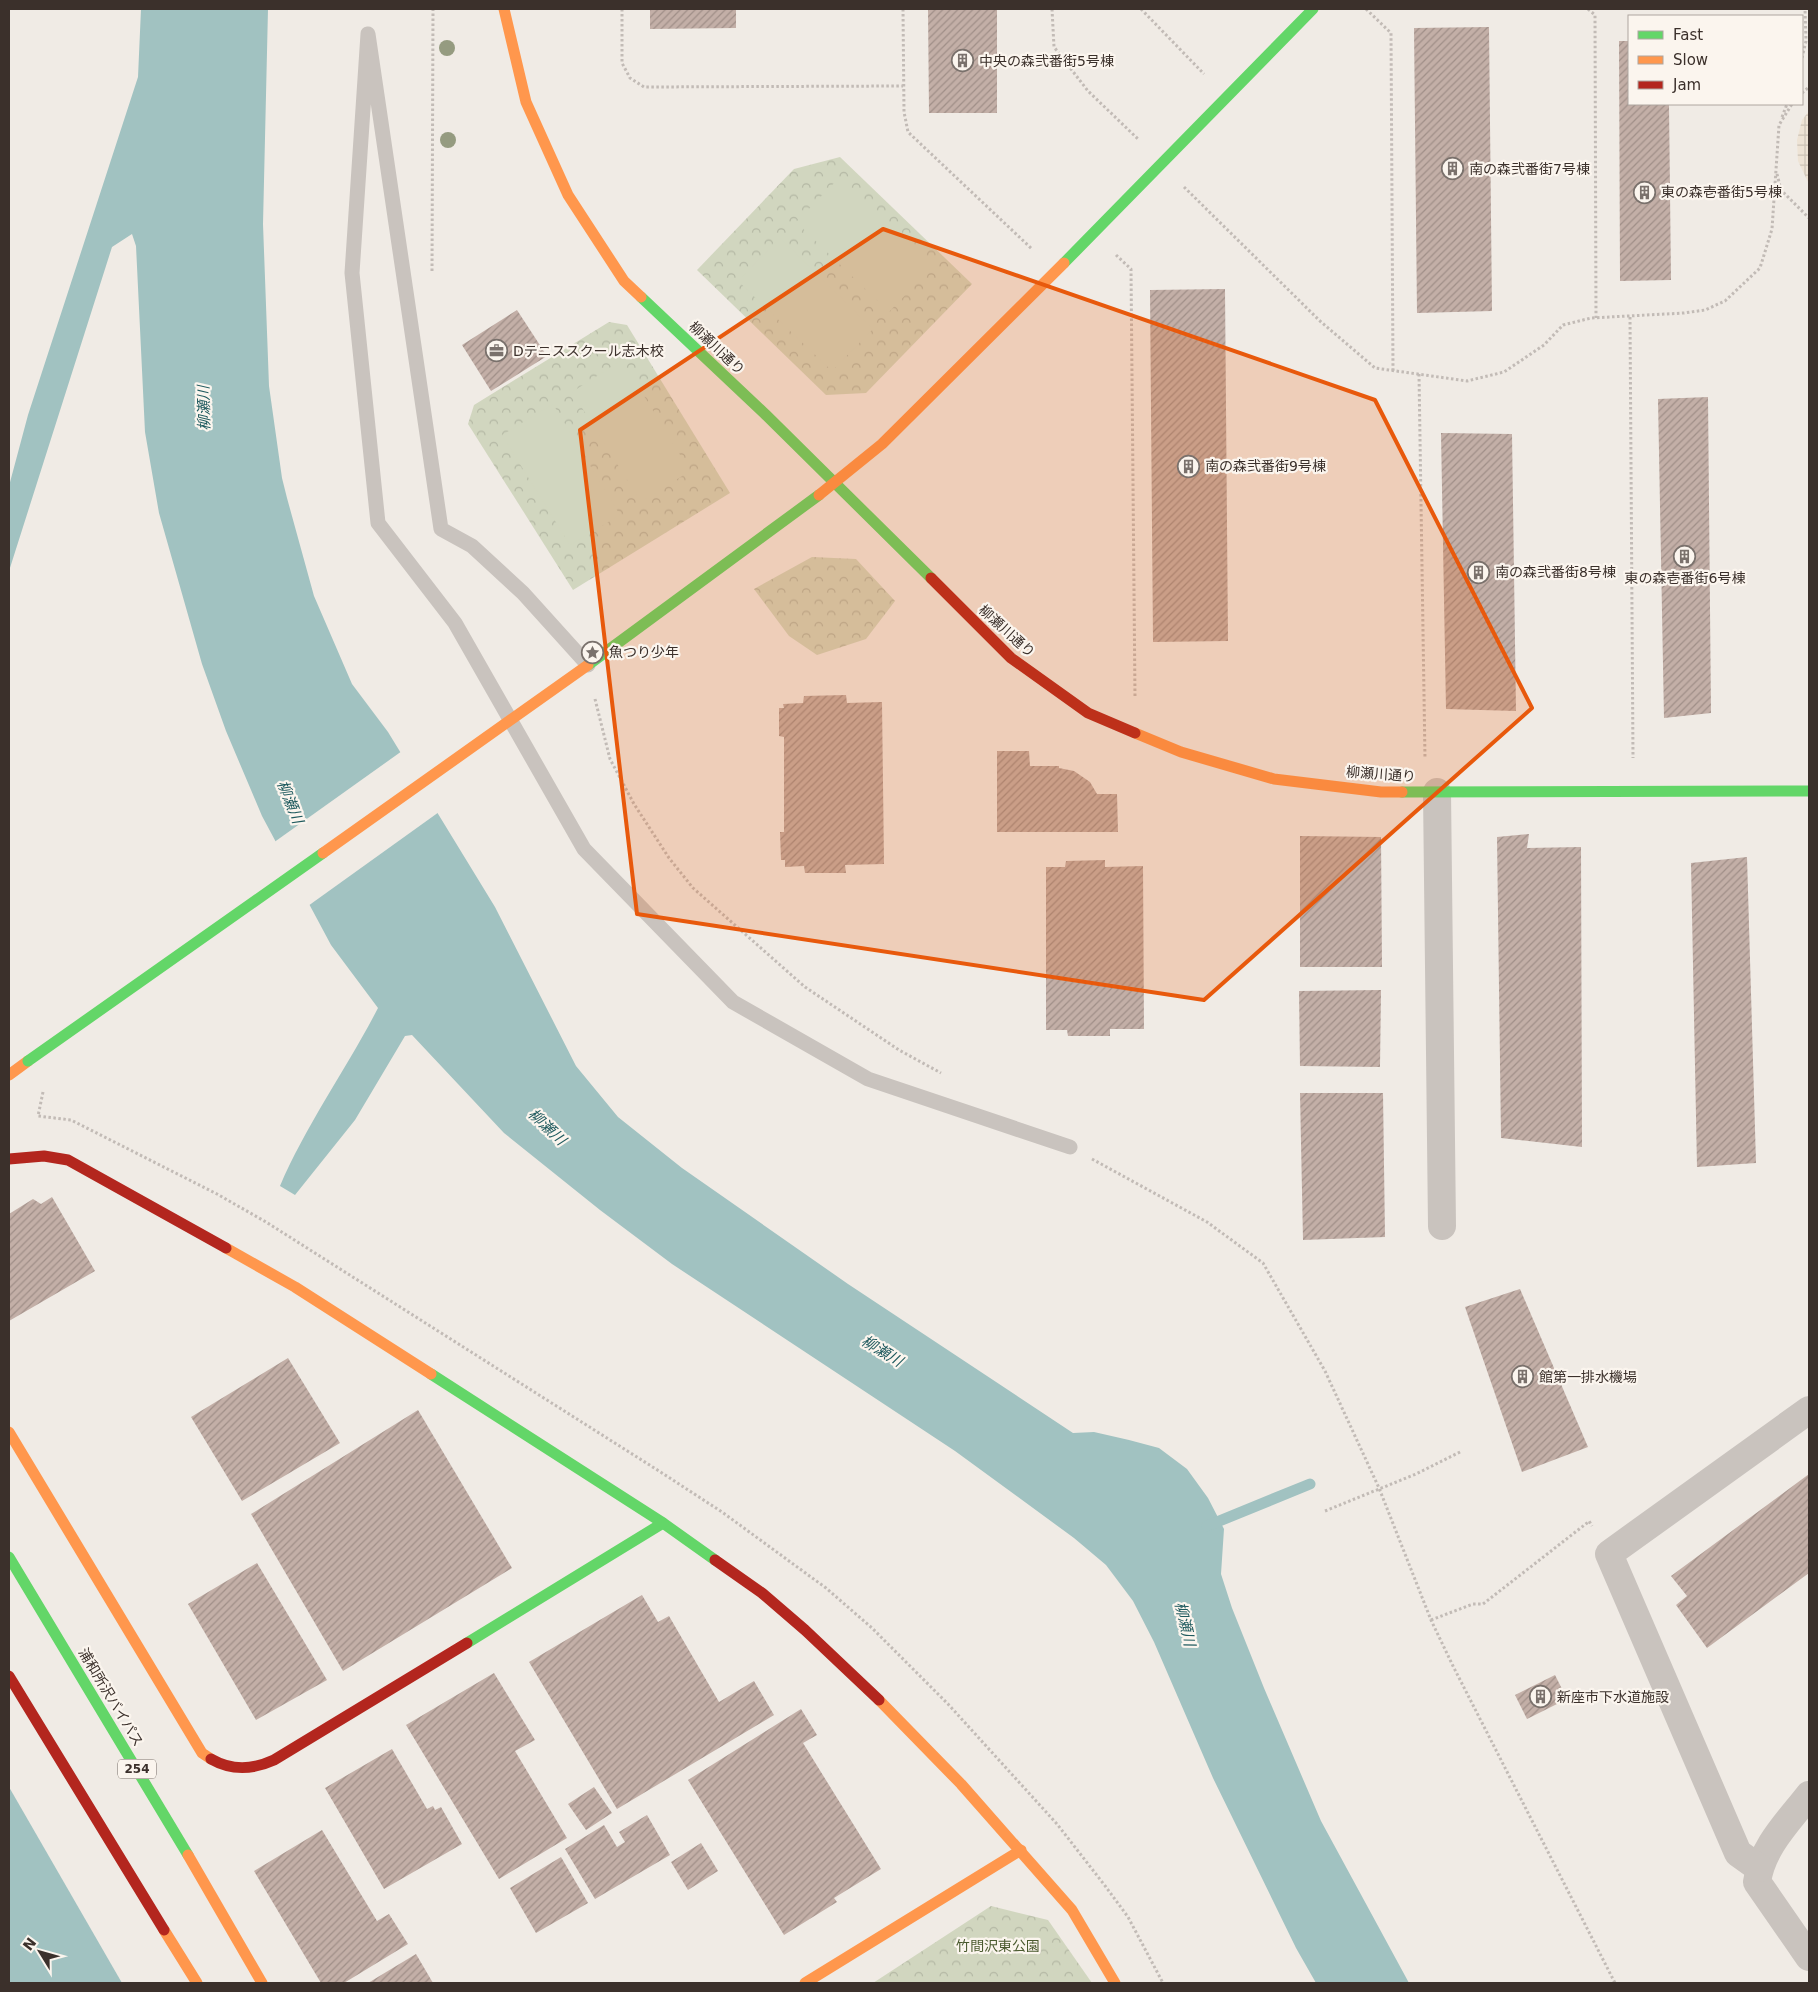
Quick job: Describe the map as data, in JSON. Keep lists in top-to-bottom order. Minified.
{"streets":{"main road":["柳瀬川通り","浦和所沢バイパス","254"]},"water":["柳瀬川"],"parks":["竹間沢東公園"],"places":{"building":["中央の森弐番街5号棟","南の森弐番街7号棟","東の森壱番街5号棟","南の森弐番街9号棟","東の森壱番街6号棟","南の森弐番街8号棟","館第一排水機場","新座市下水道施設"],"office":["Dテニススクール志木校"],"place":["魚つり少年"]},"legend":["Fast","Slow","Jam"],"north":"top left"}
